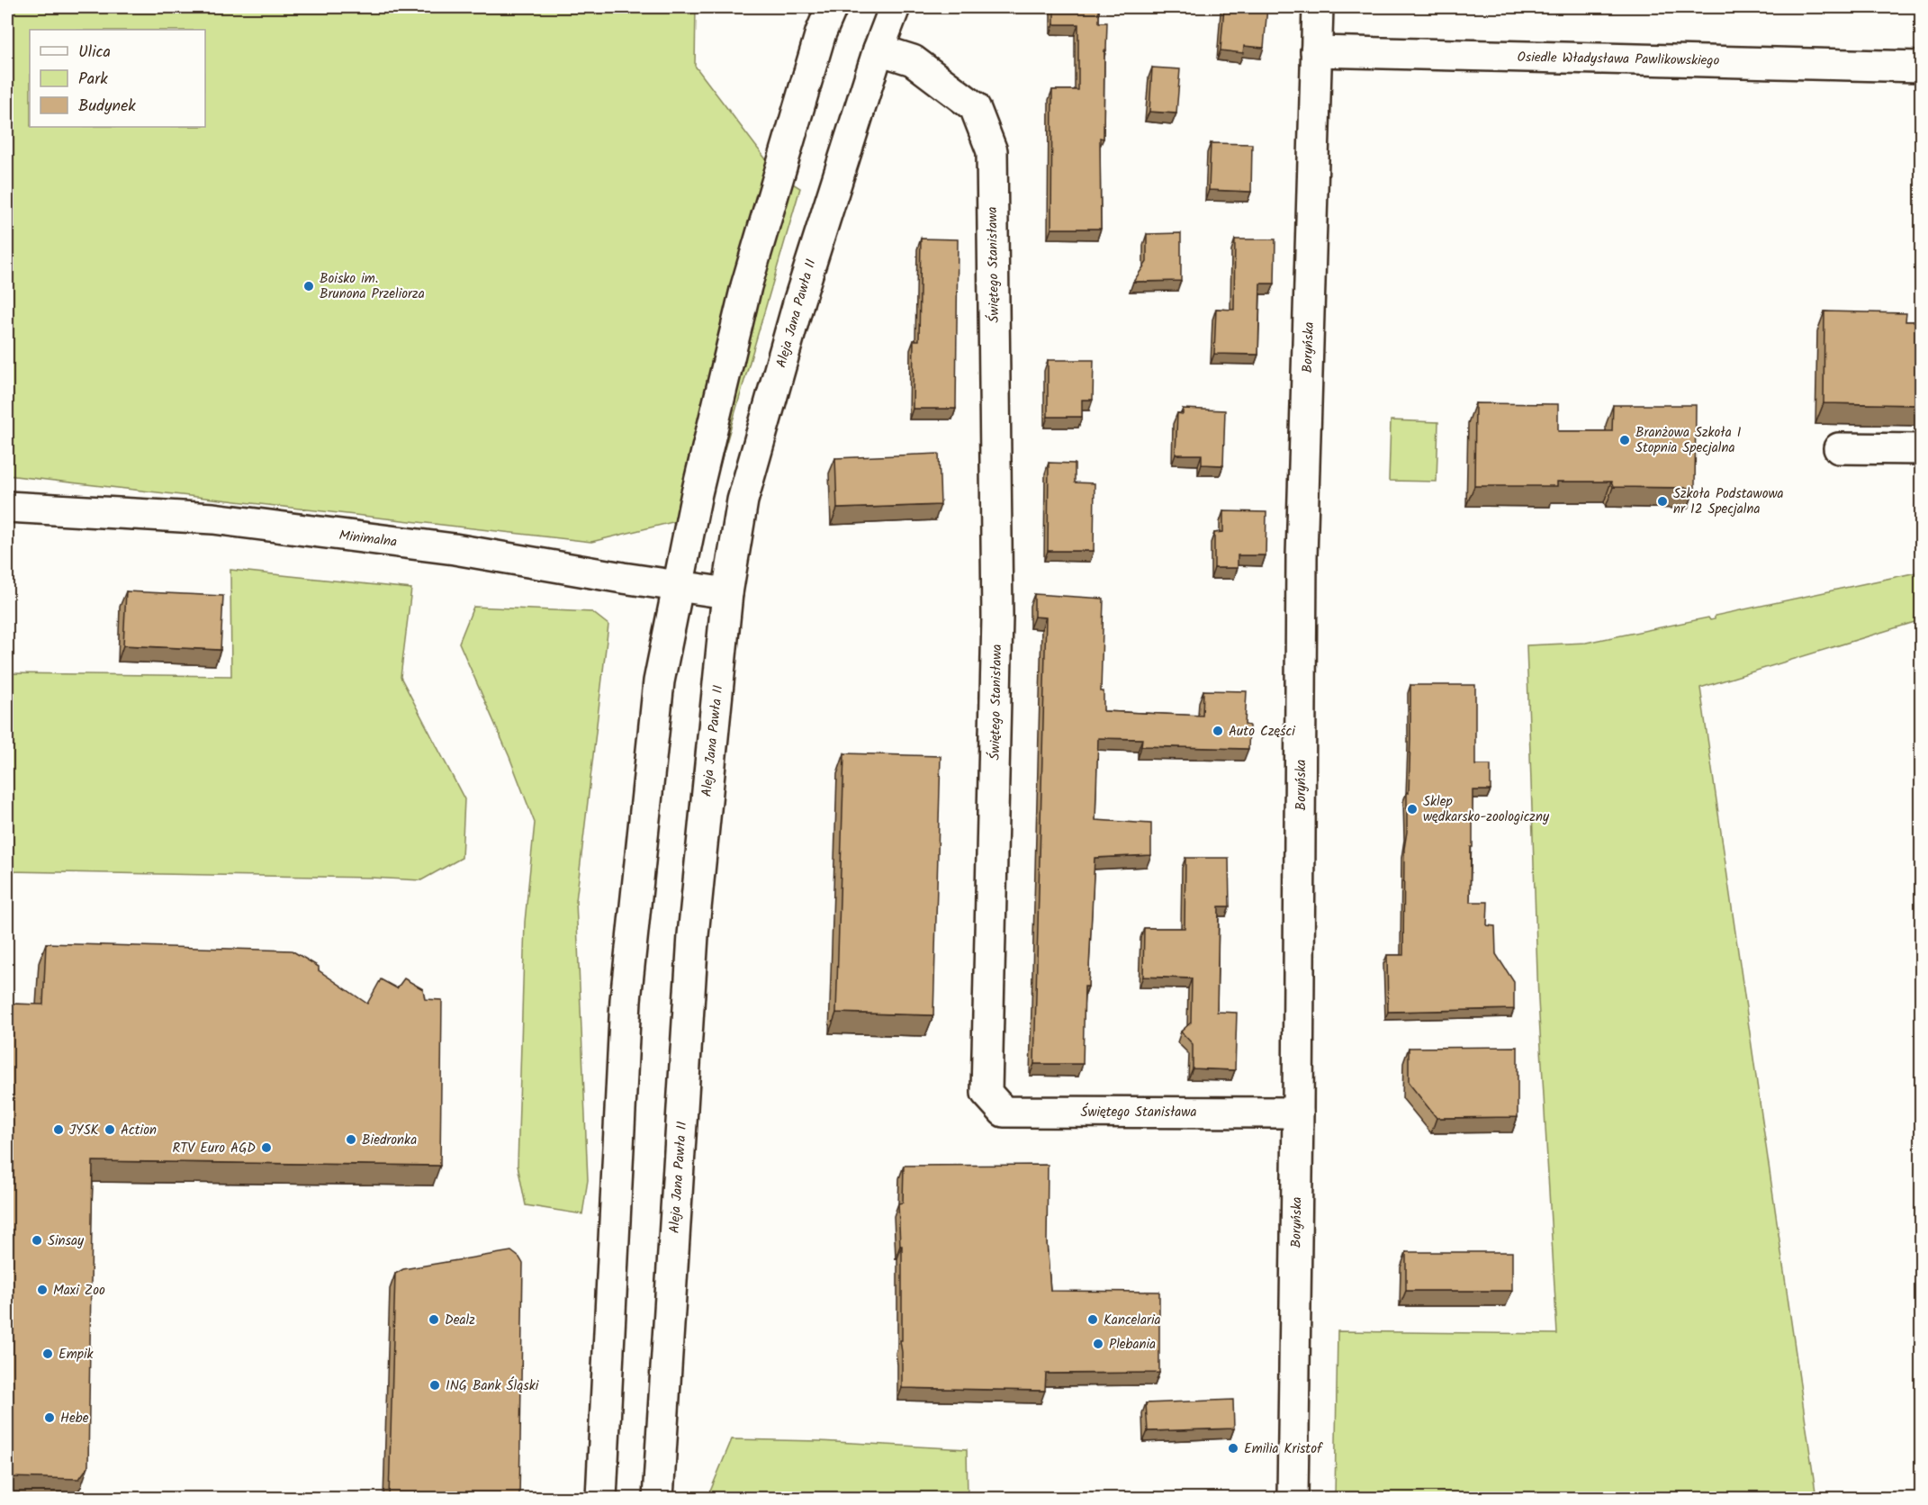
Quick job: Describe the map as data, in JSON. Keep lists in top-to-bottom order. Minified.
{"streets":{"street":["Osiedle Władysława Pawlikowskiego","Świętego Stanisława","Aleja Jana Pawła II","Boryńska","Minimalna"]},"crossings":[["Osiedle Władysława Pawlikowskiego","Boryńska"],["Świętego Stanisława","Aleja Jana Pawła II"],["Świętego Stanisława","Boryńska"],["Aleja Jana Pawła II","Minimalna"]],"places":["Boisko im. Brunona Przeliorza","Branżowa Szkoła I Stopnia Specjalna","Szkoła Podstawowa nr 12 Specjalna","Auto Części","Sklep wędkarsko-zoologiczny","JYSK","Action","Biedronka","RTV Euro AGD","Sinsay","Maxi Zoo","Dealz","Kancelaria","Plebania","Empik","ING Bank Śląski","Hebe","Emilia Kristof"],"legend":["Ulica","Park","Budynek"]}
